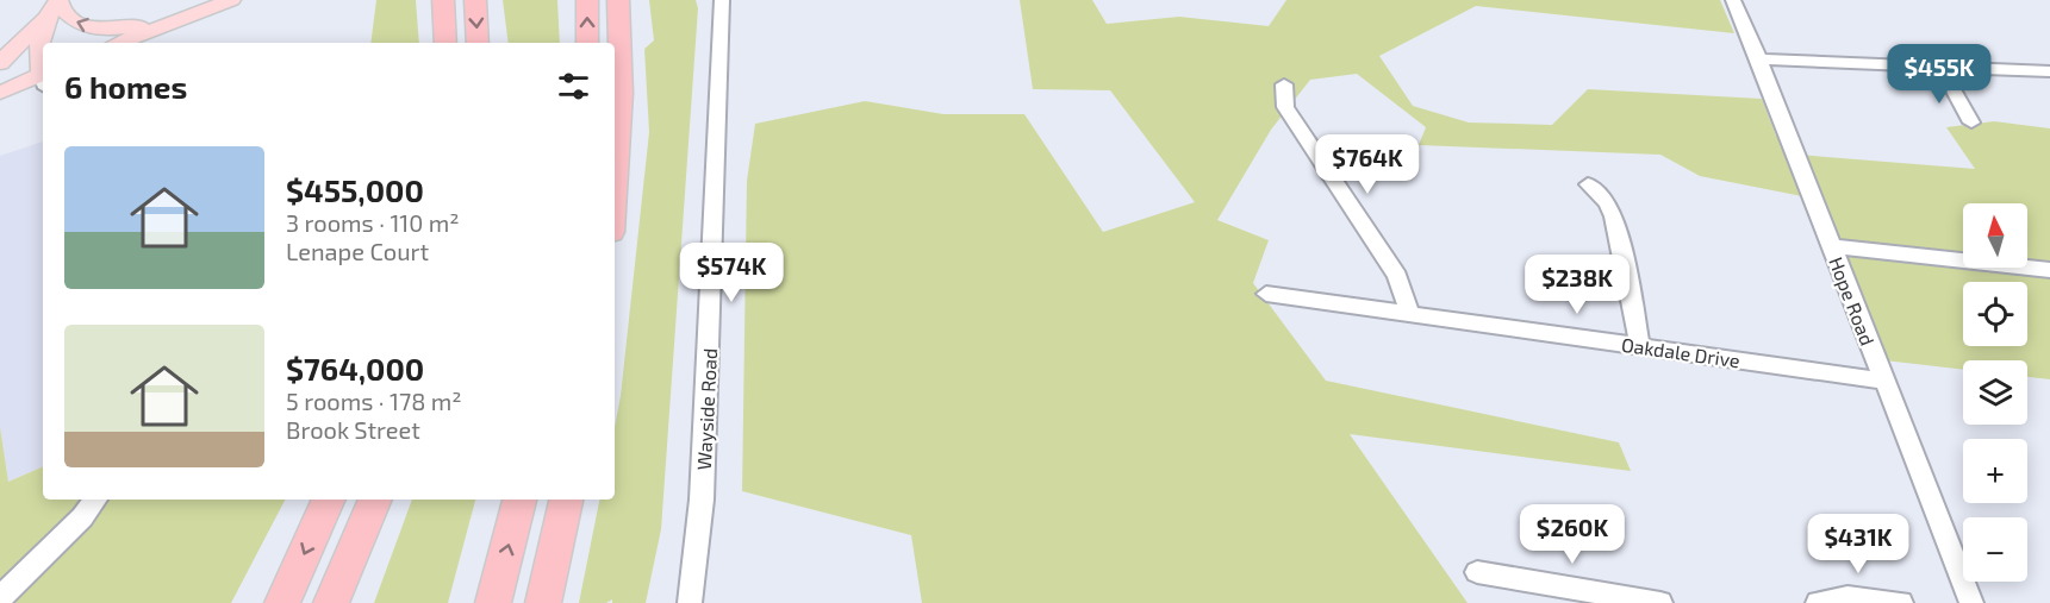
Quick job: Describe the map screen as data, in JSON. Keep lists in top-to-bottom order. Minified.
{"streets":{"street":["Hope Road","Oakdale Drive","Wayside Road"]},"crossings":[["Hope Road","Oakdale Drive"]],"north":"top","page":{"heading":"6 homes","price":["$455K","$764K","$574K","$238K","$260K","$431K"],"list":[{"name":"$455,000","note":"3 rooms · 110 m² · Lenape Court"},{"name":"$764,000","note":"5 rooms · 178 m² · Brook Street"}],"map_buttons":["+","−"]}}
